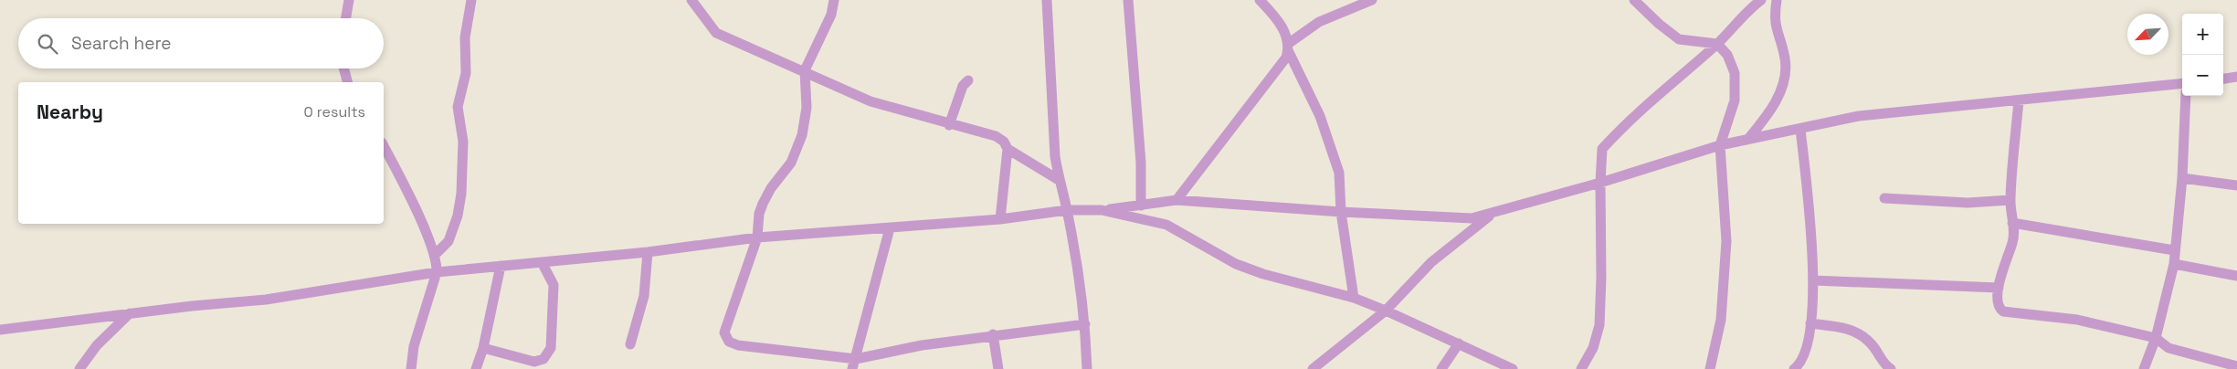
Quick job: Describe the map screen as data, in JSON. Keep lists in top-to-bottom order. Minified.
{"north":"bottom left","page":{"map_buttons":["+","−"],"search":"Search here","heading":["Nearby","0 results"]}}
